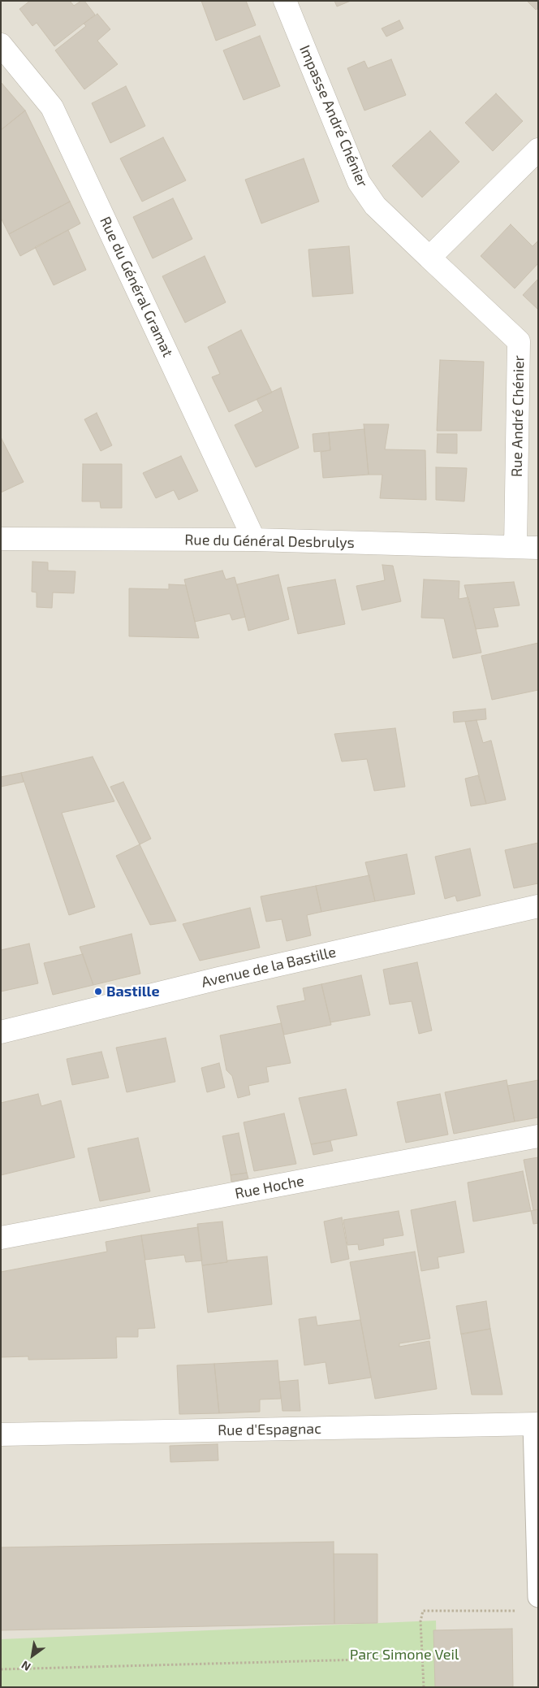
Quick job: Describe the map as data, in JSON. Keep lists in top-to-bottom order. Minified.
{"streets":{"street":["Impasse André Chénier","Rue du Général Gramat","Rue André Chénier","Rue du Général Desbrulys","Avenue de la Bastille","Rue Hoche","Rue d'Espagnac"]},"crossings":[["Impasse André Chénier","Rue André Chénier"],["Rue du Général Gramat","Rue du Général Desbrulys"],["Rue André Chénier","Rue du Général Desbrulys"]],"parks":["Parc Simone Veil"],"places":["Bastille"],"north":"bottom left"}
